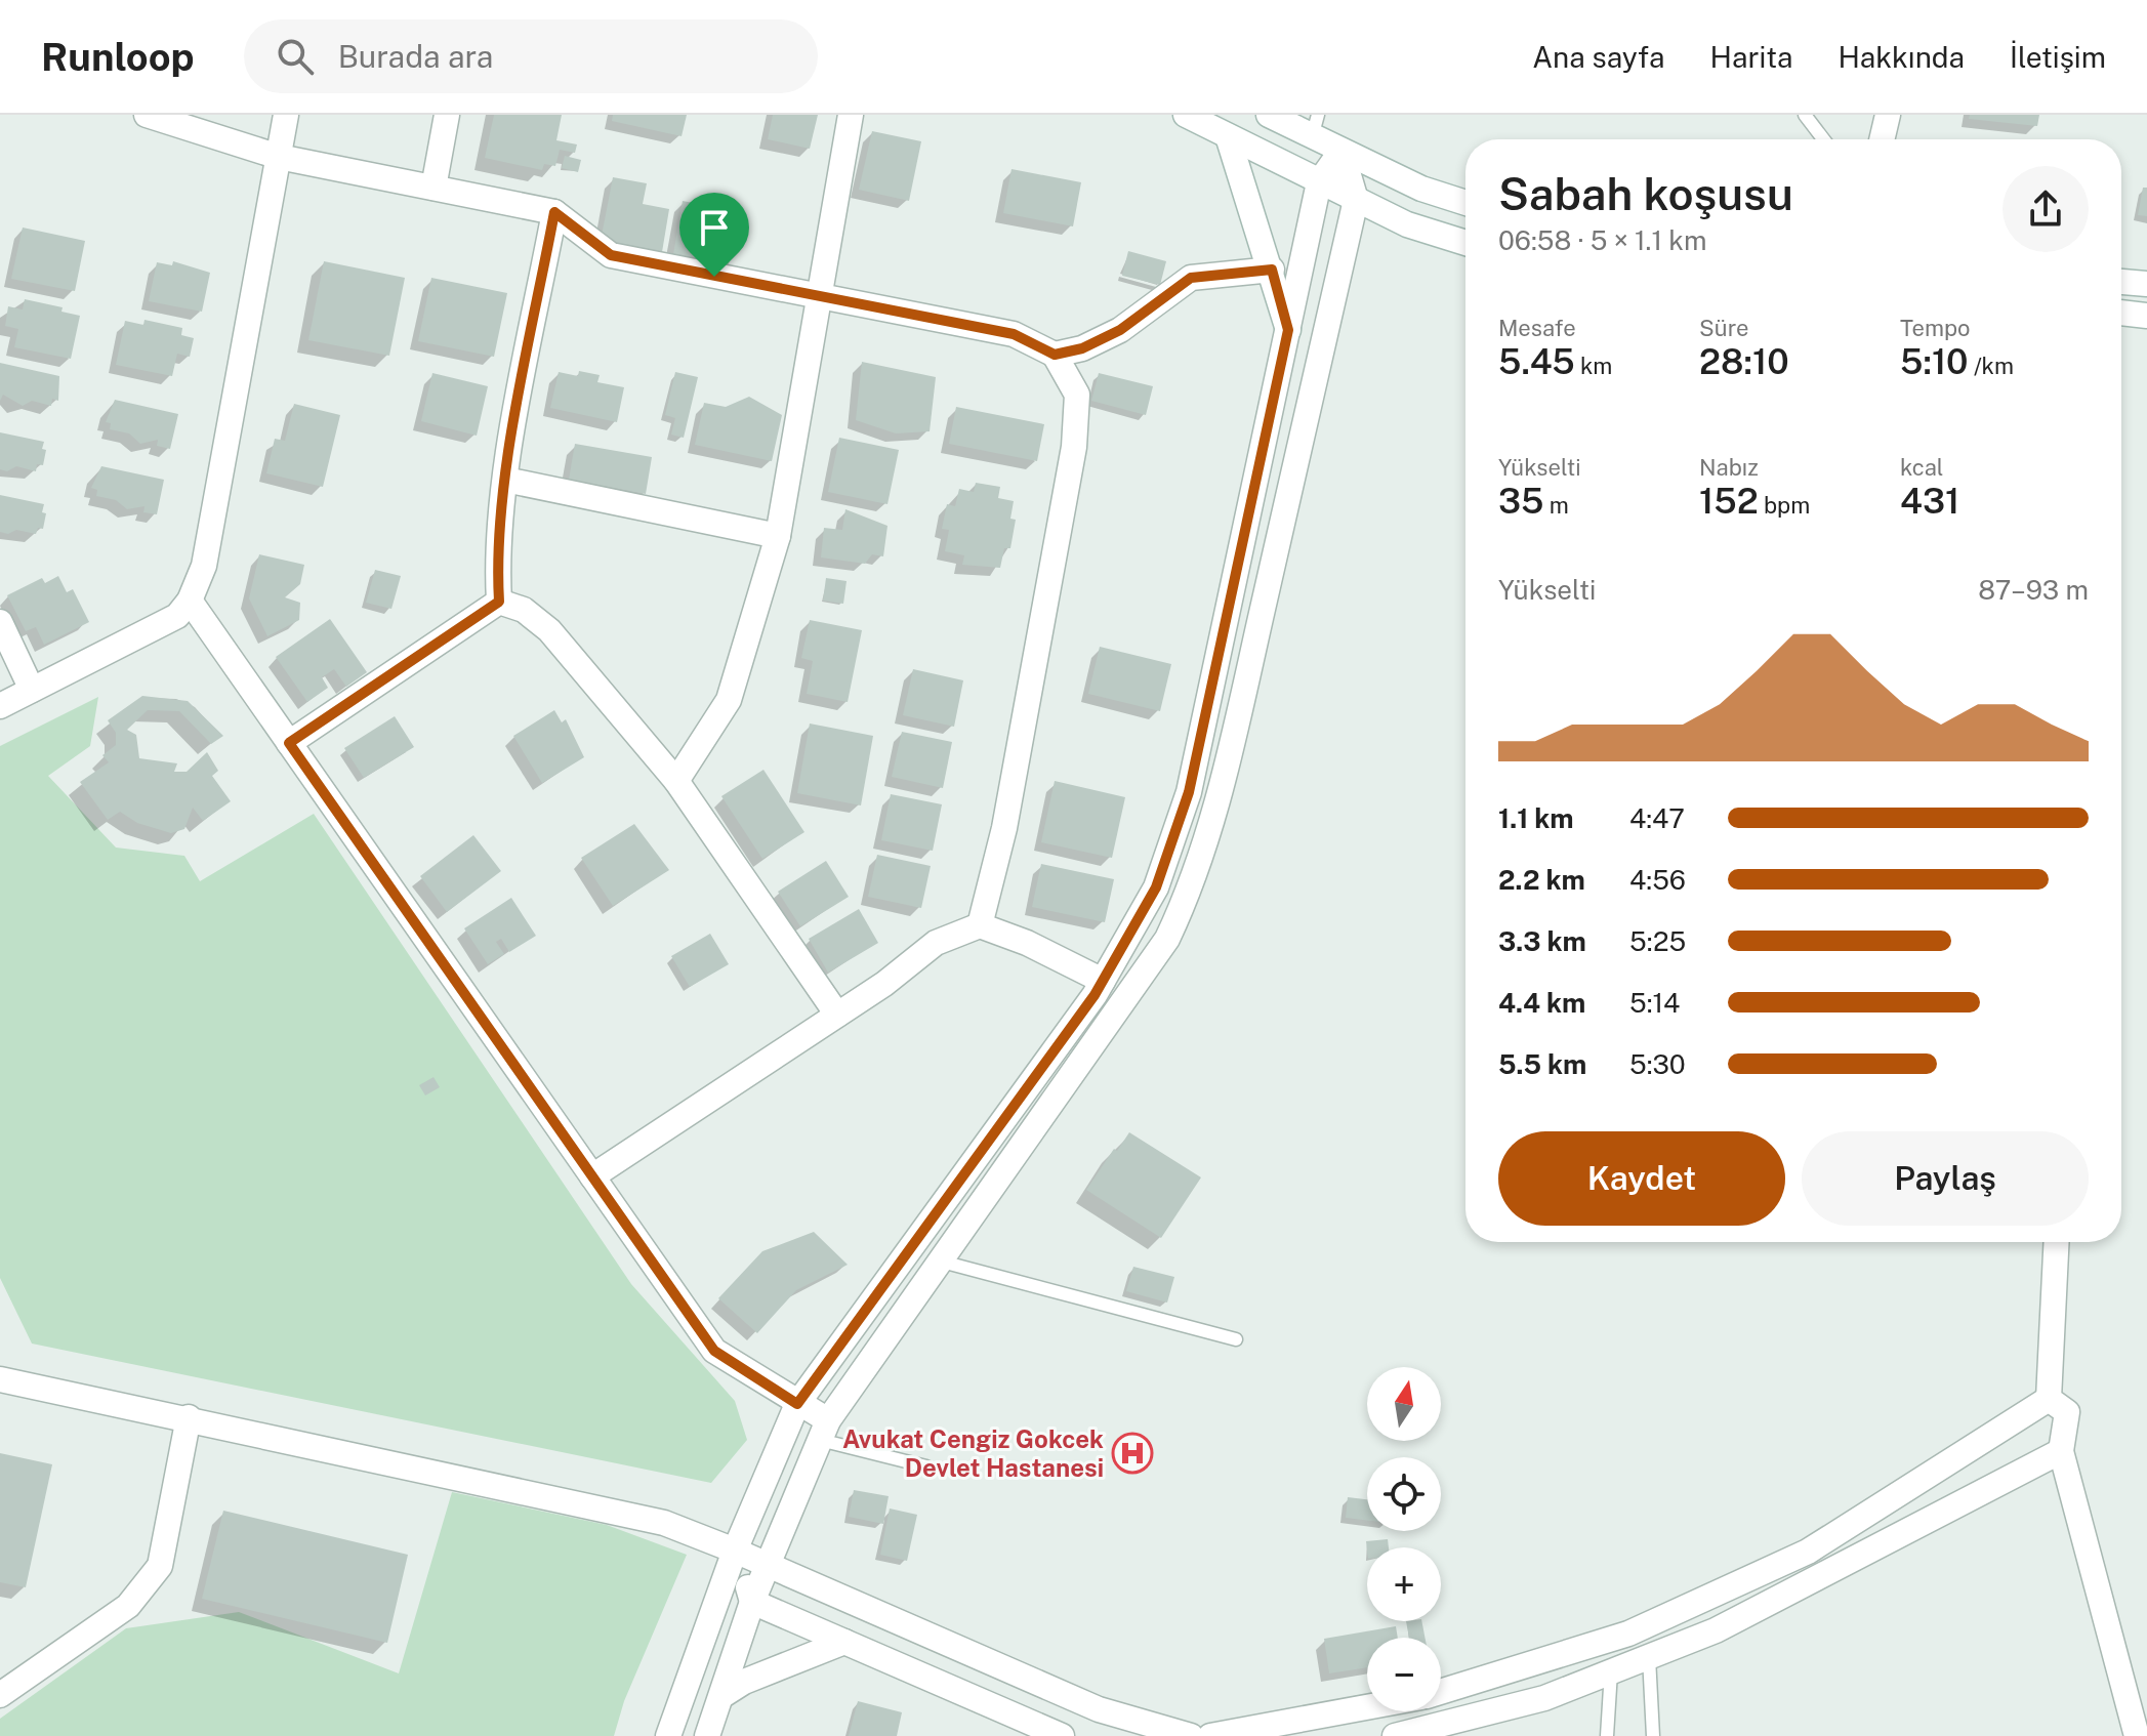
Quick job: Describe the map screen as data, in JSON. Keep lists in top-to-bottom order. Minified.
{"places":{"hospital":["Avukat Cengiz Gokcek Devlet Hastanesi"]},"north":"top","page":{"header":"Runloop","search":"Burada ara","nav":["Ana sayfa","Harita","Hakkında","İletişim"],"heading":["Sabah koşusu","06:58 · 5 × 1.1 km"],"stats":[["Mesafe","5.45 km"],["Süre","28:10"],["Tempo","5:10 /km"],["Yükselti","35 m"],["Nabız","152 bpm"],["kcal","431"]],"chart":["Yükselti","87–93 m"],"list":[{"name":"1.1 km","note":"4:47"},{"name":"2.2 km","note":"4:56"},{"name":"3.3 km","note":"5:25"},{"name":"4.4 km","note":"5:14"},{"name":"5.5 km","note":"5:30"}],"buttons":["Kaydet","Paylaş"],"map_buttons":["+","−"]}}
